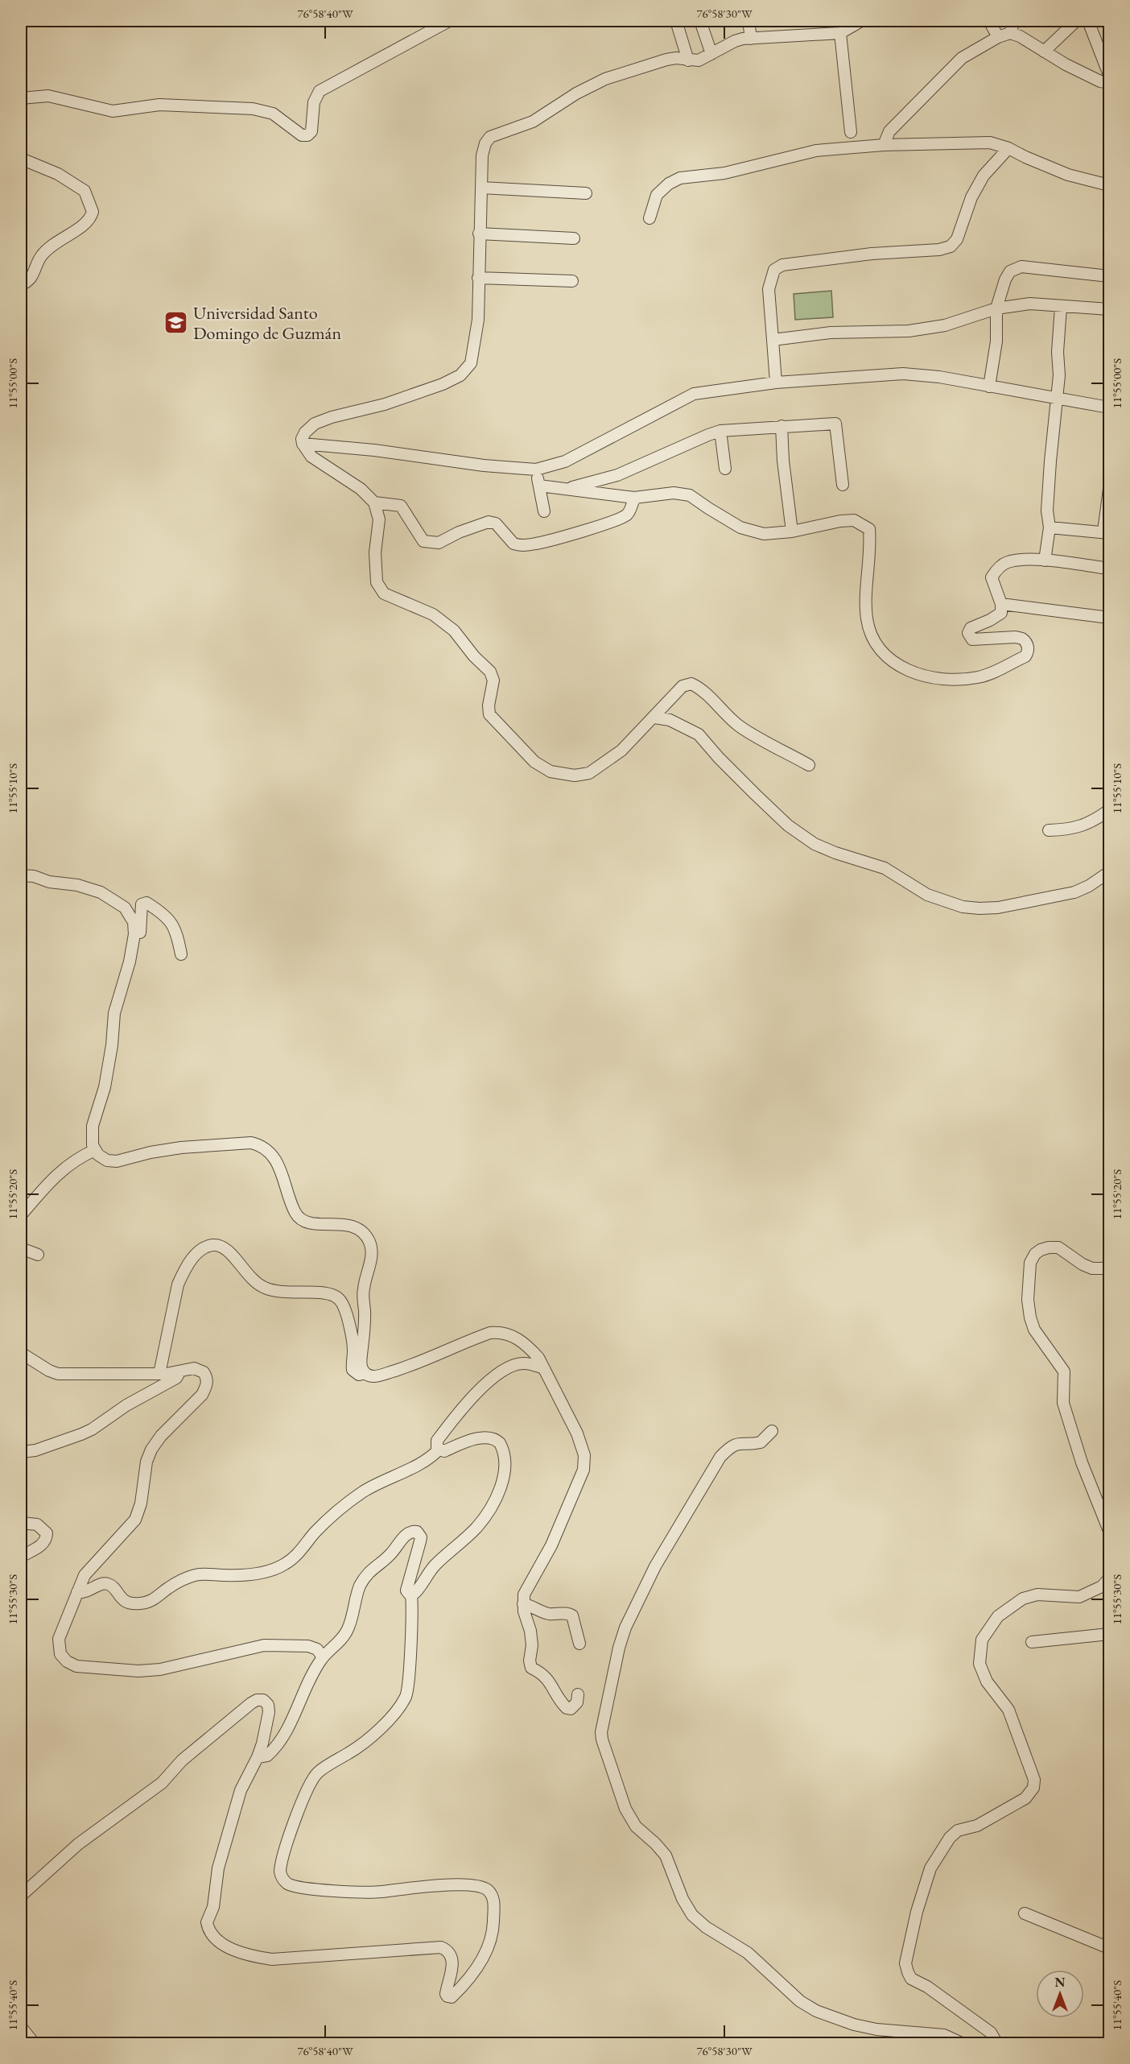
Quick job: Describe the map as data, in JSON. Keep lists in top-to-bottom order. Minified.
{"places":{"school or university":["Universidad Santo Domingo de Guzmán"]},"north":"top","coordinates":["76°58'40\"W","76°58'30\"W","11°55'00\"S","11°55'10\"S","11°55'20\"S","11°55'30\"S","11°55'40\"S"]}
